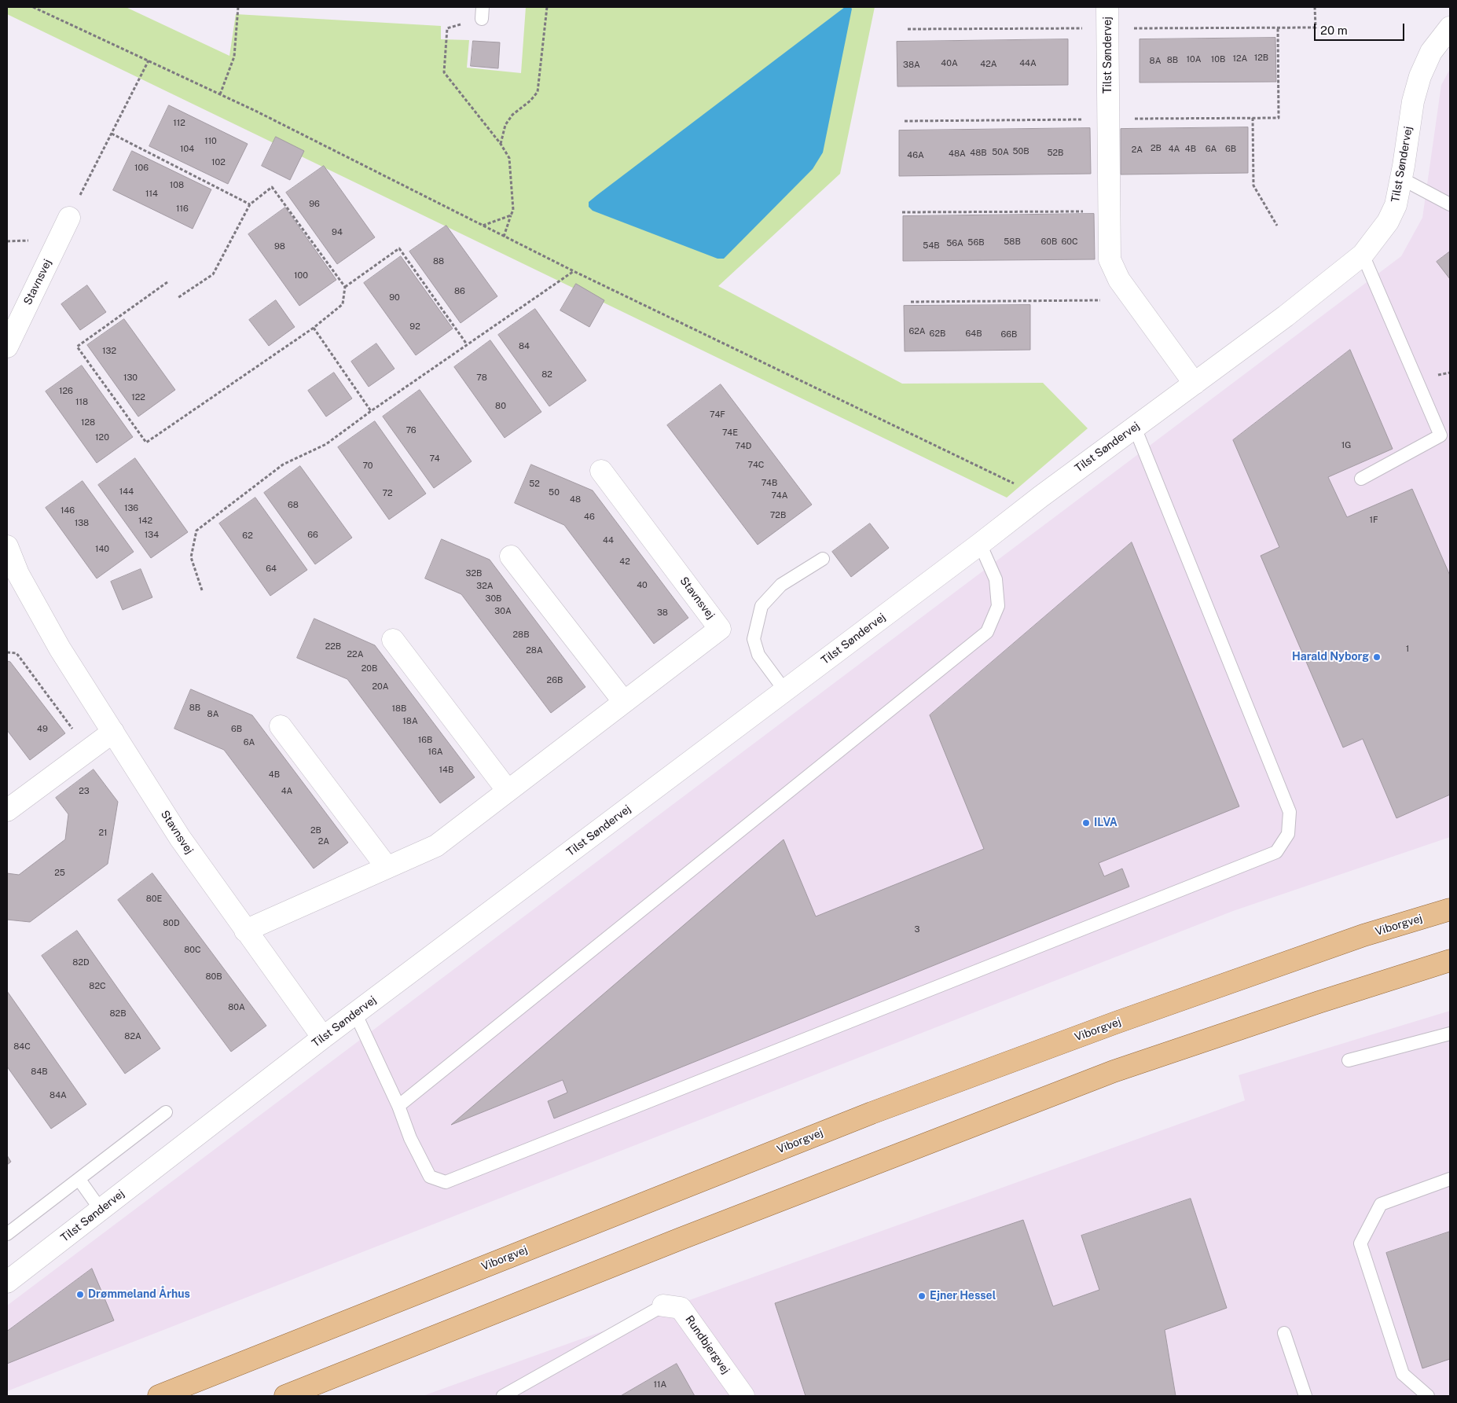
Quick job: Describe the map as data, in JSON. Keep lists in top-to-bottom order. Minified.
{"streets":{"main road":["Viborgvej"],"street":["Tilst Søndervej","Stavnsvej","Rundbjergvej"]},"crossings":[["Tilst Søndervej","Stavnsvej"]],"places":["Harald Nyborg","ILVA","Drømmeland Århus","Ejner Hessel"],"house_numbers":["12B","12A","10A","10B","8B","8A","40A","44A","42A","38A","112","110","2B","104","4A","4B","6A","6B","2A","50B","50A","48B","52B","48A","46A","102","106","108","114","96","116","94","58B","60B","60C","56B","56A","54B","98","88","100","86","90","92","62A","62B","64B","66B","84","132","82","130","78","126","122","118","80","74F","128","76","74E","120","1G","74D","74","74C","70","74B","52","144","50","72","74A","48","68","136","146","72B","46","1F","142","138","134","66","62","44","140","42","64","32B","40","32A","30B","30A","38","28B","22B","1","28A","22A","20B","26B","20A","8B","18B","8A","18A","49","6B","16B","6A","16A","14B","4B","23","4A","2B","21","2A","25","80E","80D","3","80C","82D","80B","82C","80A","82B","82A","84C","84B","84A","11A"],"scale_bar":"20 m"}
